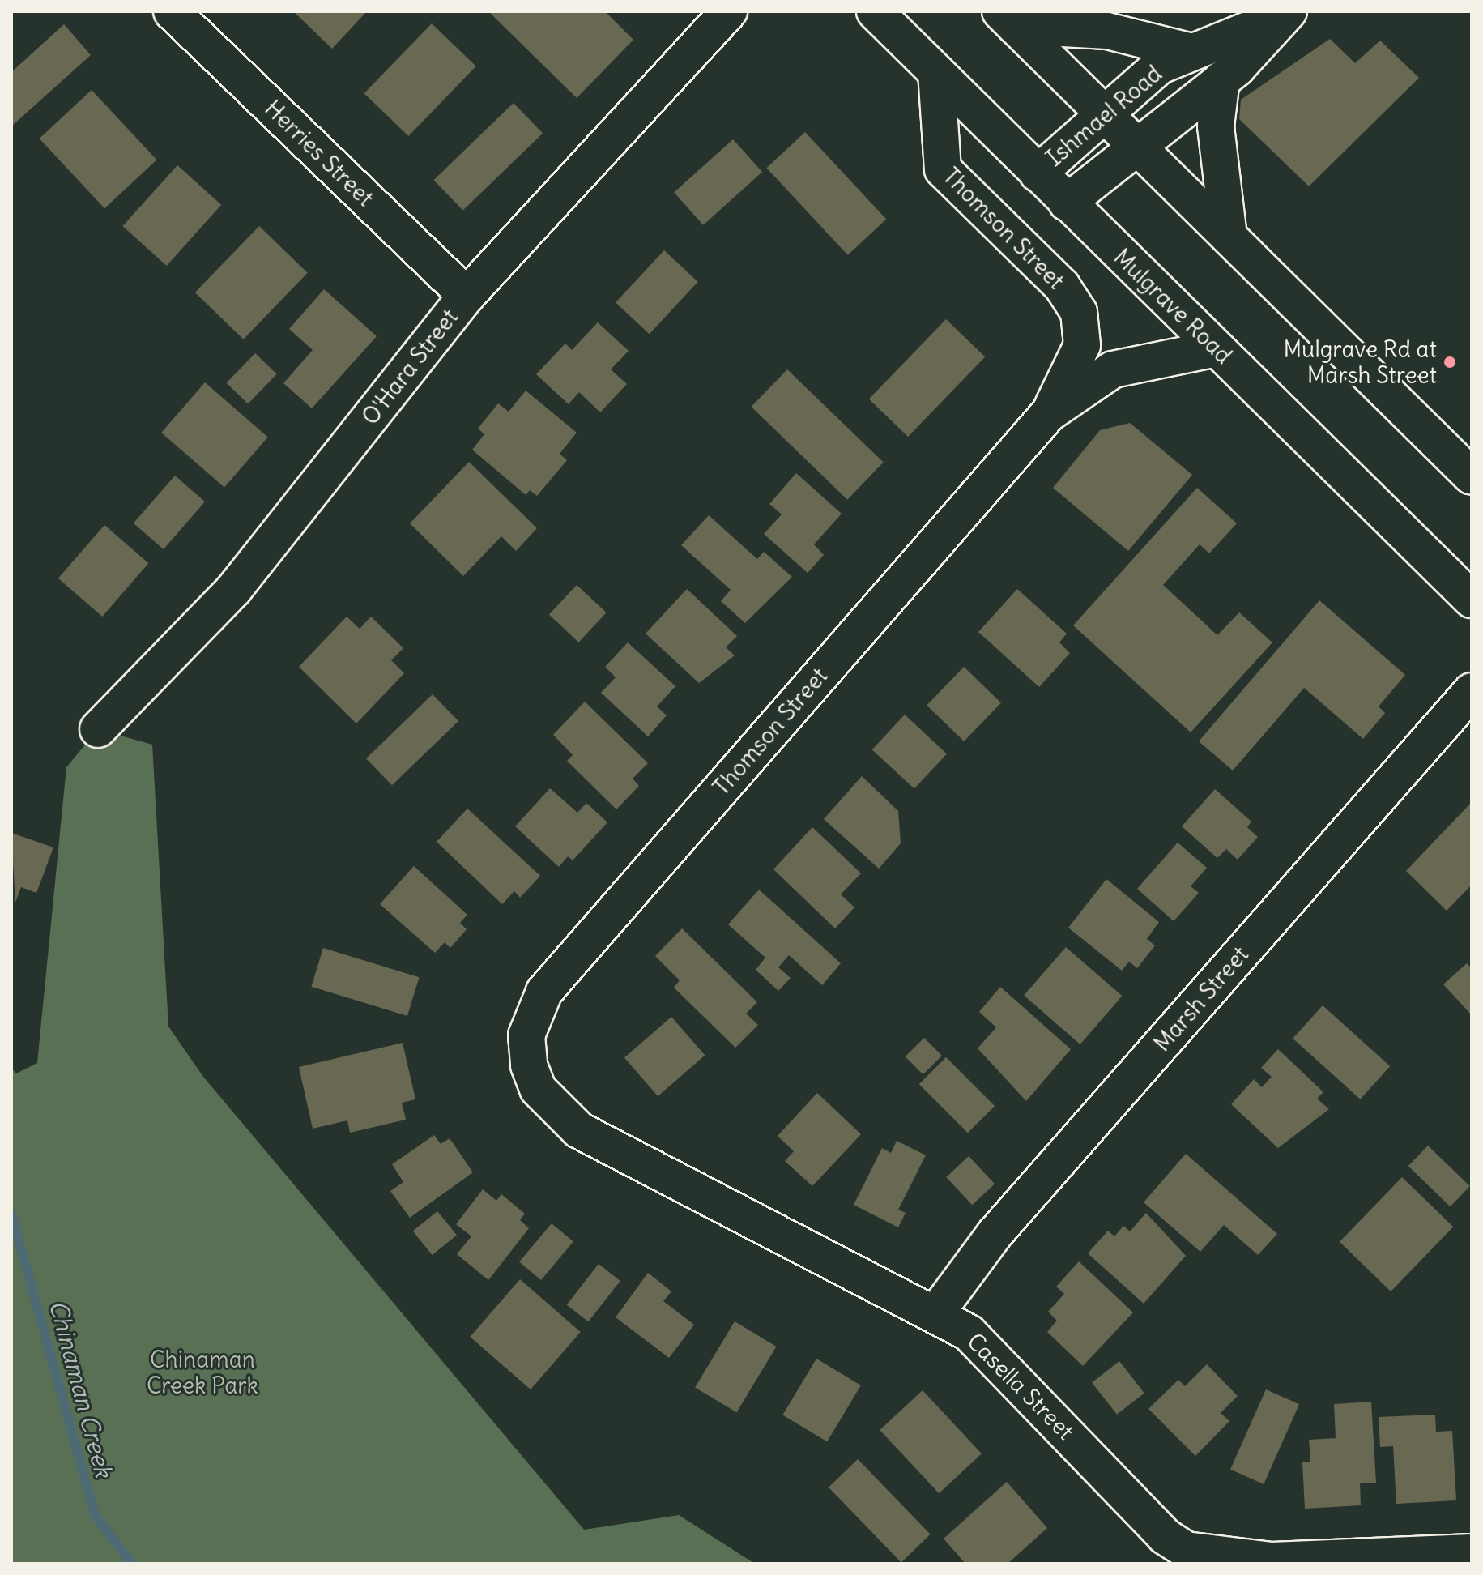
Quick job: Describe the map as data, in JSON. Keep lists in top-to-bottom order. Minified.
{"streets":{"street":["Ishmael Road","Herries Street","Thomson Street","Mulgrave Road","O'Hara Street","Marsh Street","Casella Street"]},"crossings":[["Ishmael Road","Mulgrave Road"],["Herries Street","O'Hara Street"],["Thomson Street","Mulgrave Road"],["Thomson Street","Casella Street"],["Marsh Street","Casella Street"]],"water":["Chinaman Creek"],"parks":["Chinaman Creek Park"],"places":["Mulgrave Rd at Marsh Street"]}
